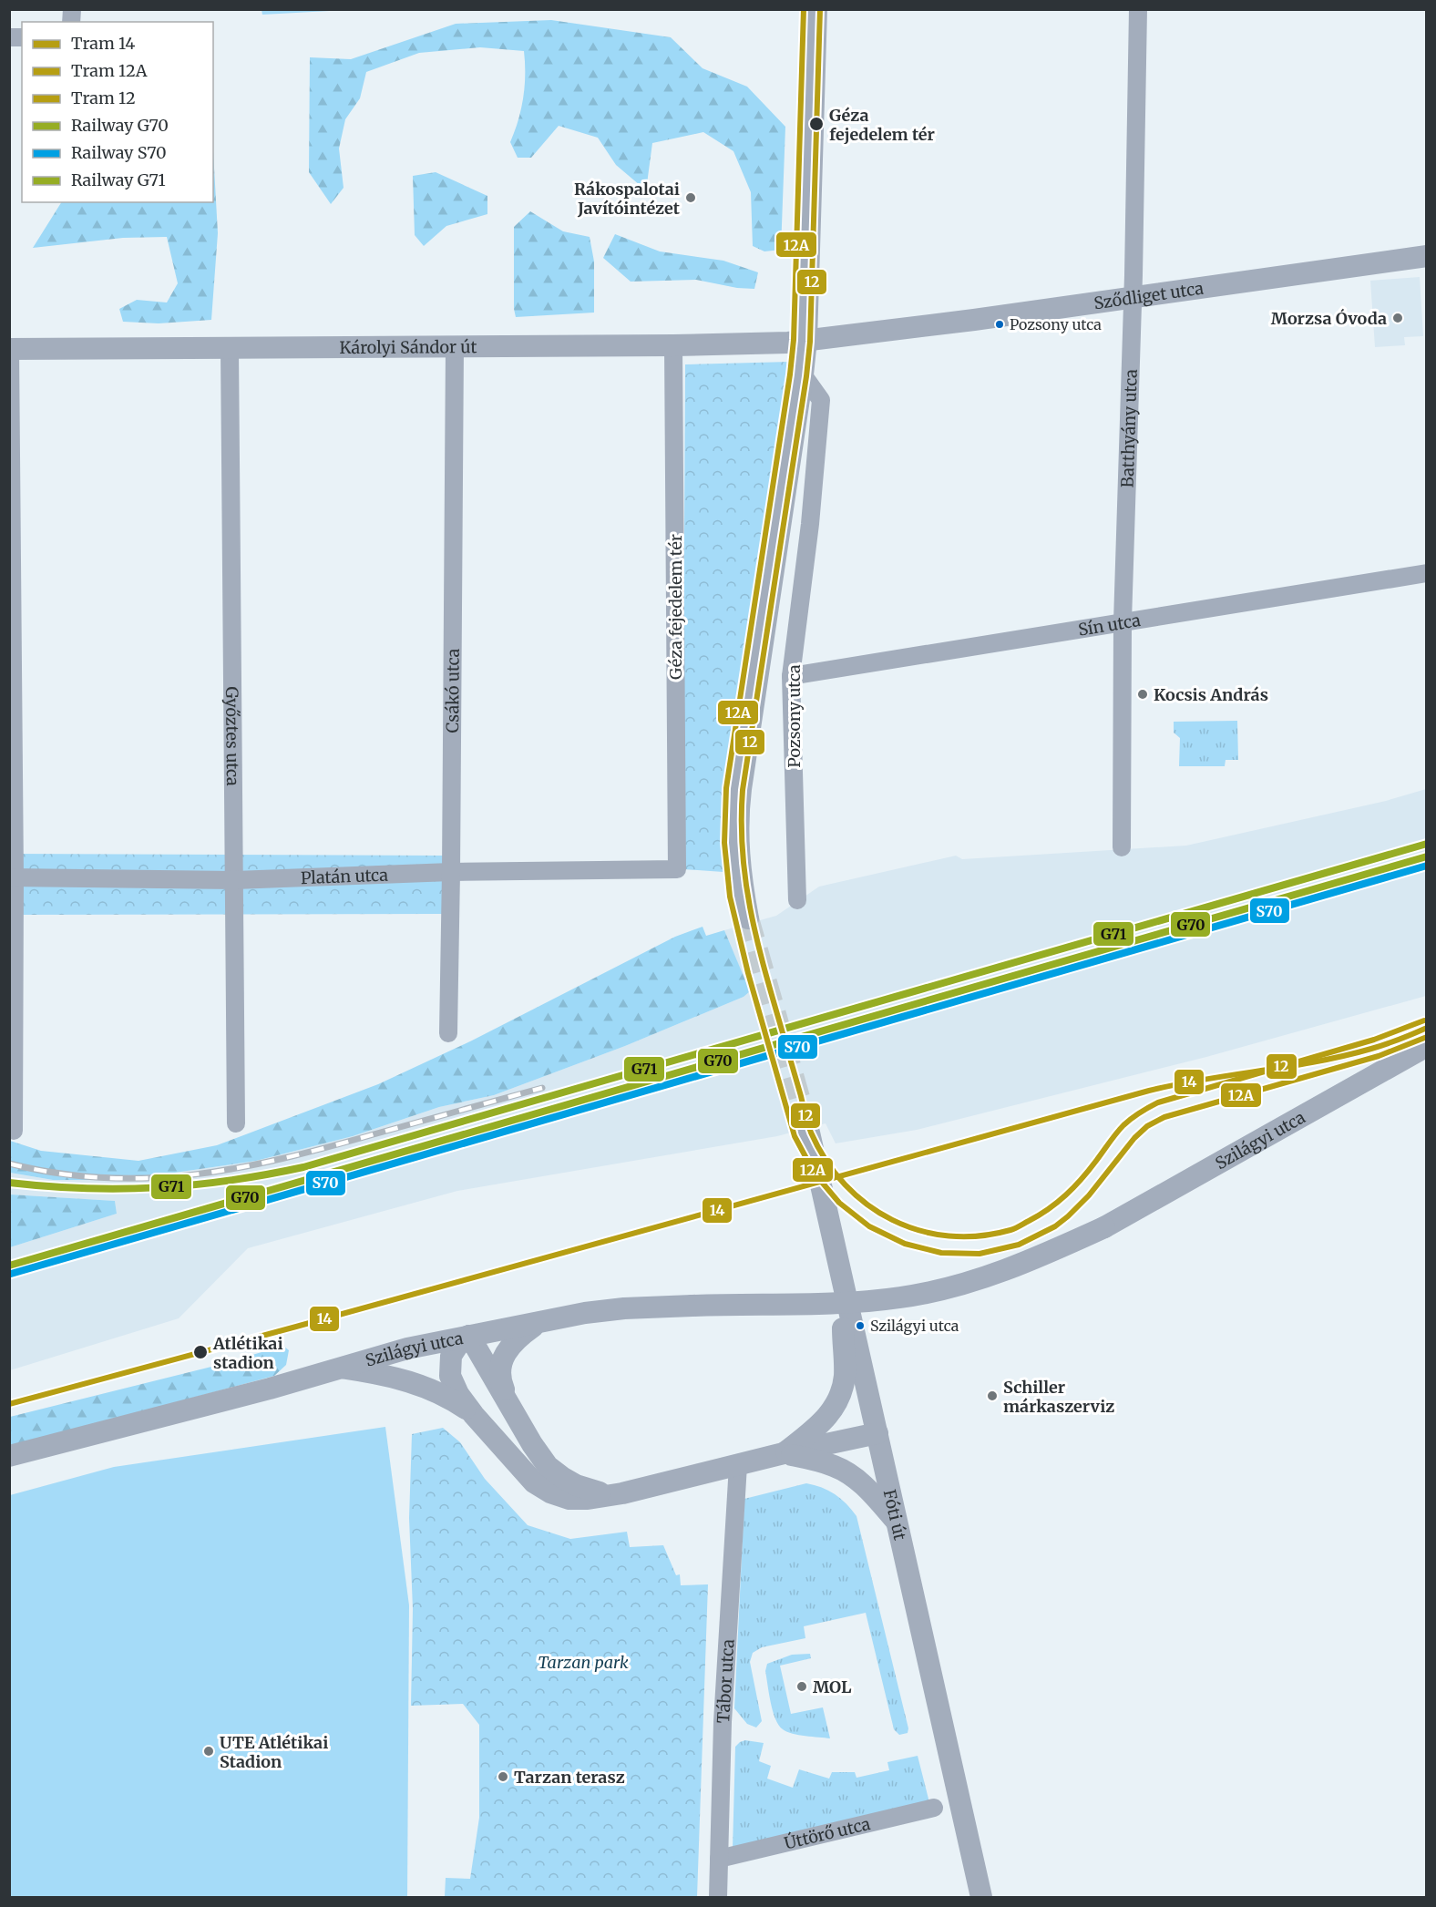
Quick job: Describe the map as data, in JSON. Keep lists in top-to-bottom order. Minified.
{"streets":{"street":["Sződliget utca","Károlyi Sándor út","Batthyány utca","Géza fejedelem tér","Sín utca","Csákó utca","Pozsony utca","Győztes utca","Platán utca","Szilágyi utca","Fóti út","Tábor utca","Úttörő utca"]},"crossings":[["Sződliget utca","Károlyi Sándor út"],["Sződliget utca","Batthyány utca"],["Sződliget utca","Pozsony utca"],["Károlyi Sándor út","Géza fejedelem tér"],["Károlyi Sándor út","Csákó utca"],["Károlyi Sándor út","Pozsony utca"],["Károlyi Sándor út","Győztes utca"],["Batthyány utca","Sín utca"],["Géza fejedelem tér","Platán utca"],["Sín utca","Pozsony utca"],["Csákó utca","Platán utca"],["Győztes utca","Platán utca"],["Tábor utca","Úttörő utca"]],"parks":["Tarzan park"],"places":["Géza fejedelem tér","Rákospalotai Javítóintézet","Morzsa Óvoda","Pozsony utca","Kocsis András","Szilágyi utca","Atlétikai stadion","Schiller márkaszerviz","MOL","UTE Atlétikai Stadion","Tarzan terasz"],"lines":["tram line 12A","tram line 12","rail line G71","rail line G70","rail line S70","tram line 14"],"legend":["Tram 14","Tram 12A","Tram 12","Railway G70","Railway S70","Railway G71"]}
